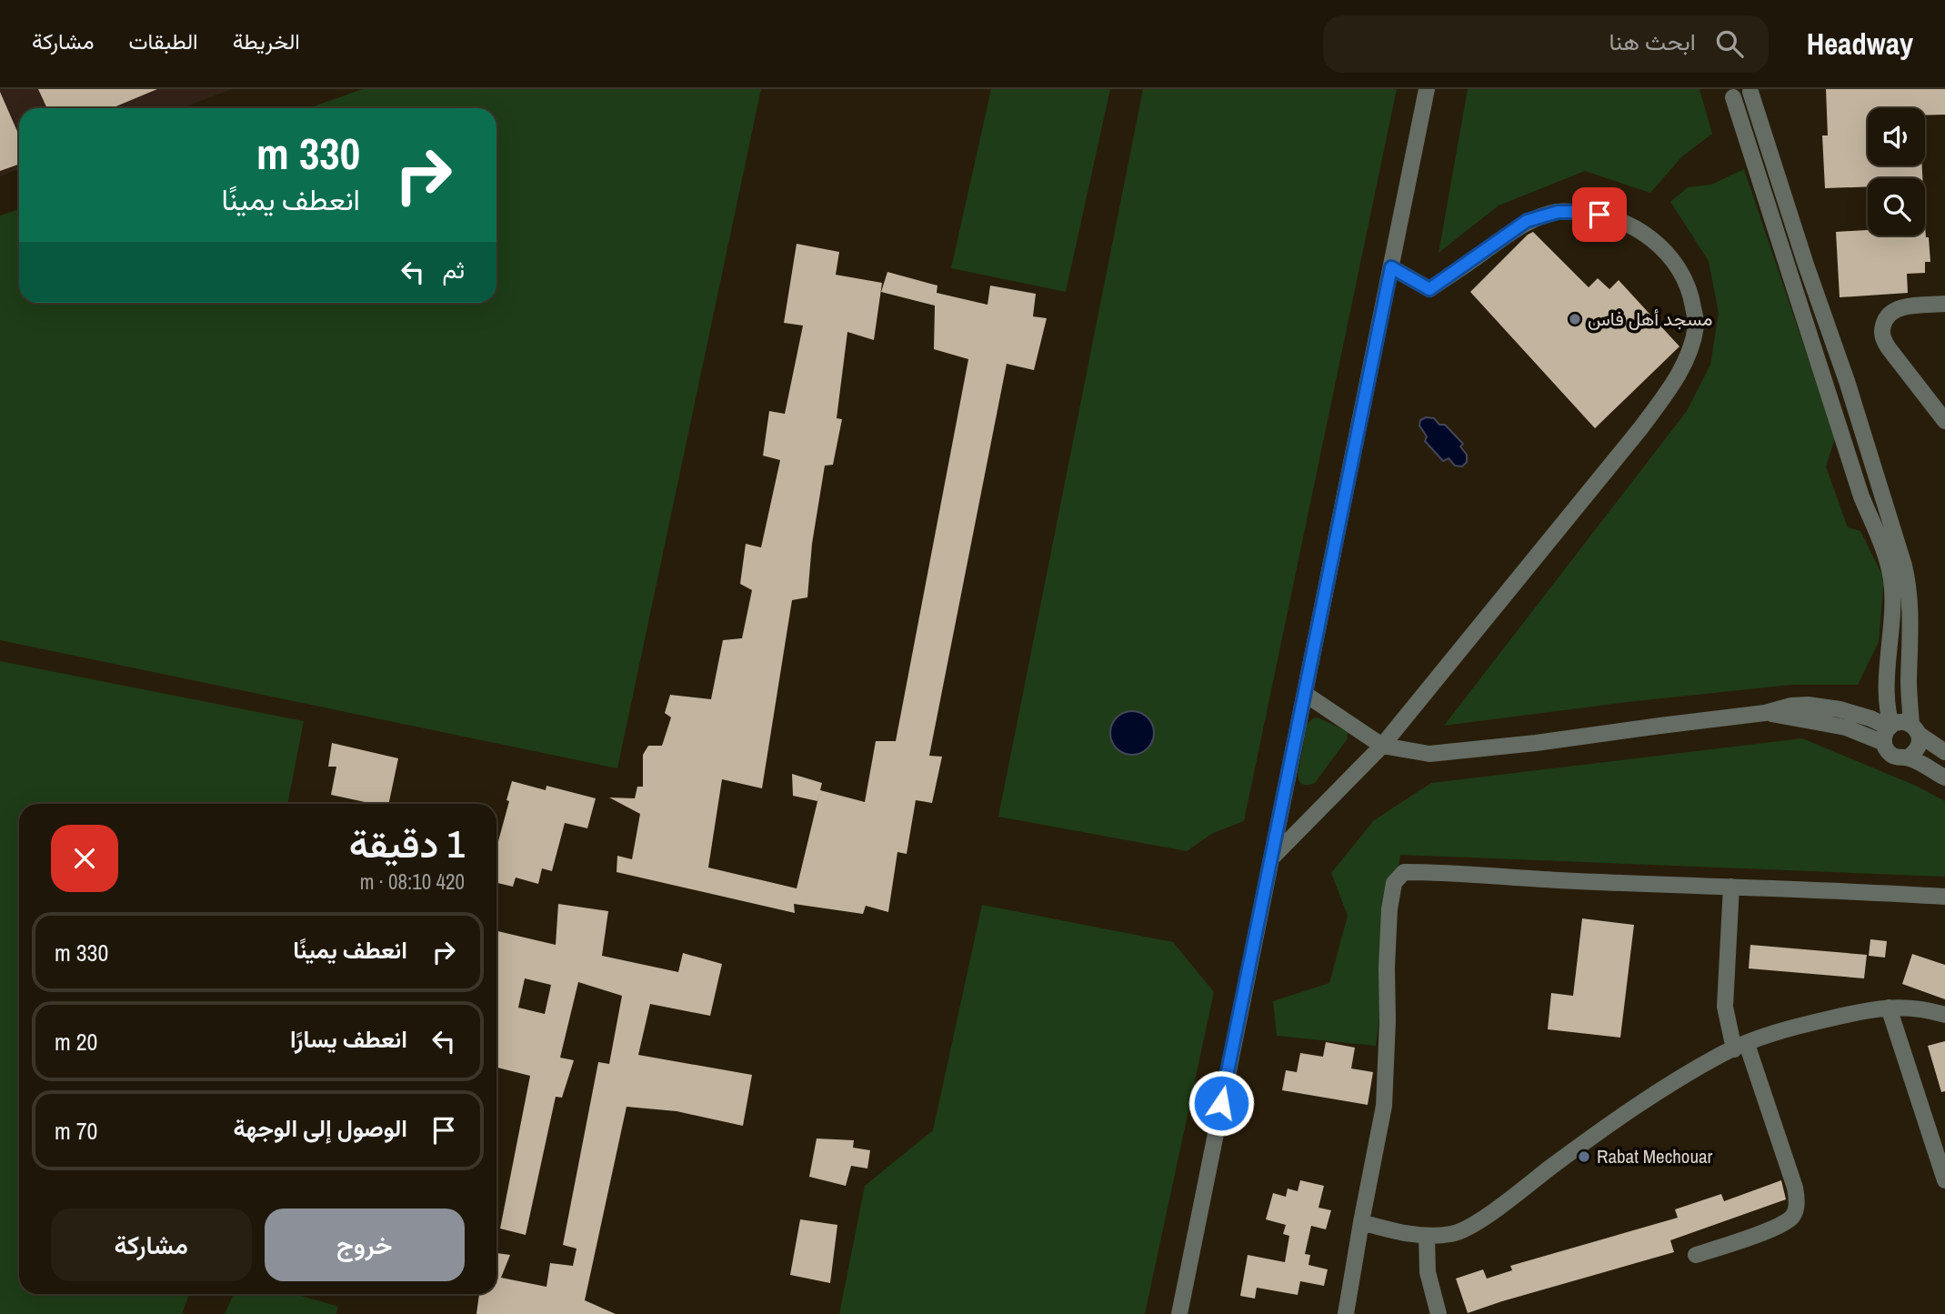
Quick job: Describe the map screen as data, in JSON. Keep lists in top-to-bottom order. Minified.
{"places":["مسجد أهل فاس","Rabat Mechouar"],"page":{"header":"Headway","search":"ابحث هنا","nav":["الخريطة","الطبقات","مشاركة"],"turn":["330 m","انعطف يمينًا"],"then":"ثم","heading":["1 دقيقة","420 m · 08:10"],"list":[{"name":"انعطف يمينًا","value":"330 m"},{"name":"انعطف يسارًا","value":"20 m"},{"name":"الوصول إلى الوجهة","value":"70 m"}],"buttons":["خروج","مشاركة"]}}
